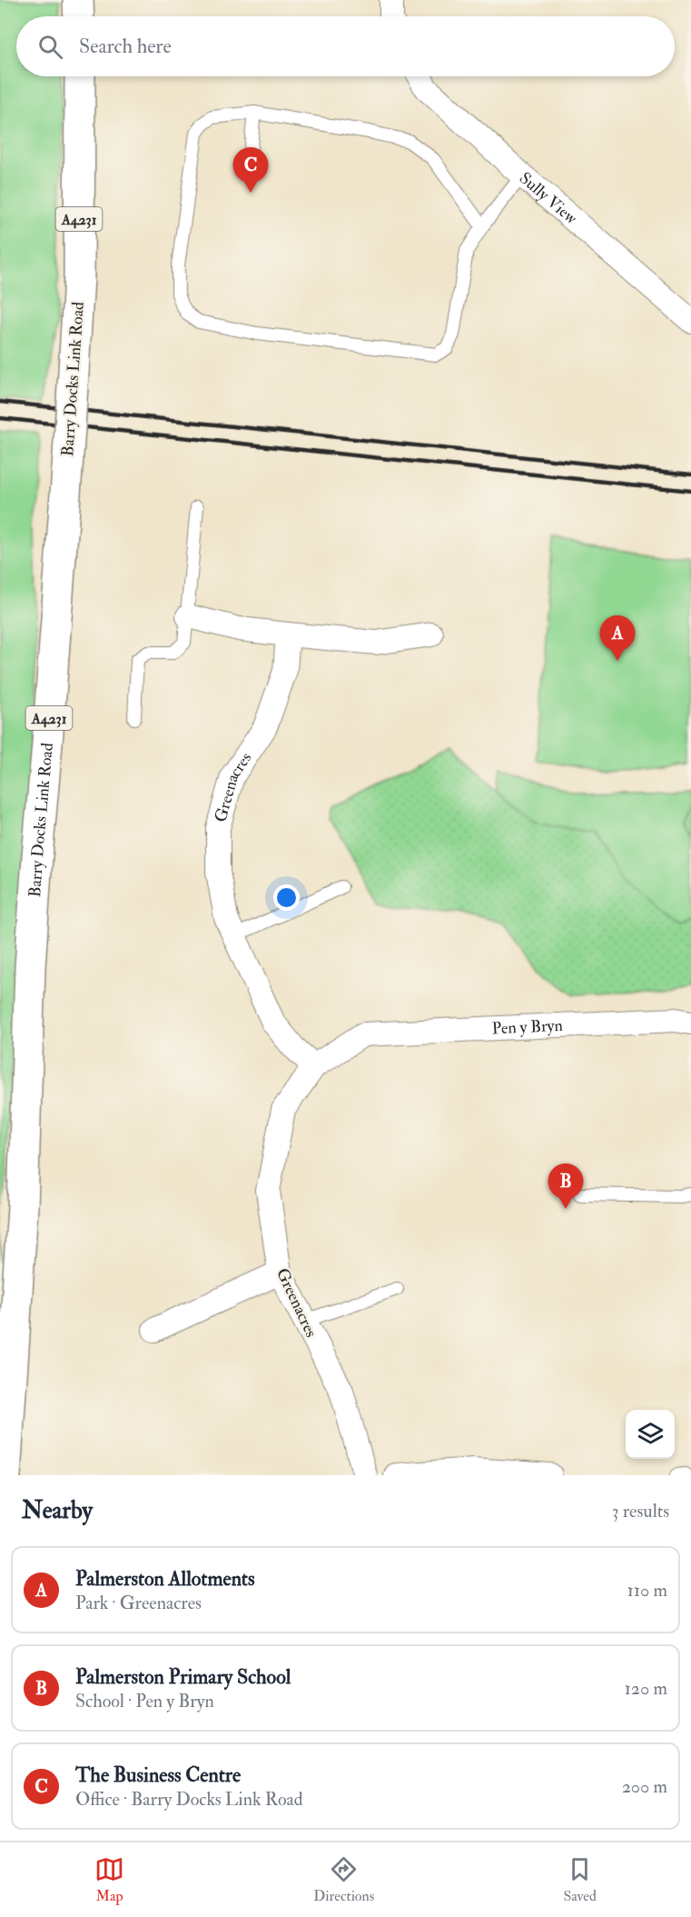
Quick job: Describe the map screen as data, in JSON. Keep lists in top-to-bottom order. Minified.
{"streets":{"main road":["A4231","Barry Docks Link Road"],"street":["Sully View","Greenacres","Pen y Bryn"]},"crossings":[["Greenacres","Pen y Bryn"]],"page":{"search":"Search here","pins":["C","A","B"],"heading":["Nearby","3 results"],"list":[{"mark":"A","name":"Palmerston Allotments","note":"Park · Greenacres","value":"110 m"},{"mark":"B","name":"Palmerston Primary School","note":"School · Pen y Bryn","value":"120 m"},{"mark":"C","name":"The Business Centre","note":"Office · Barry Docks Link Road","value":"200 m"}],"nav":["Map","Directions","Saved"]}}
